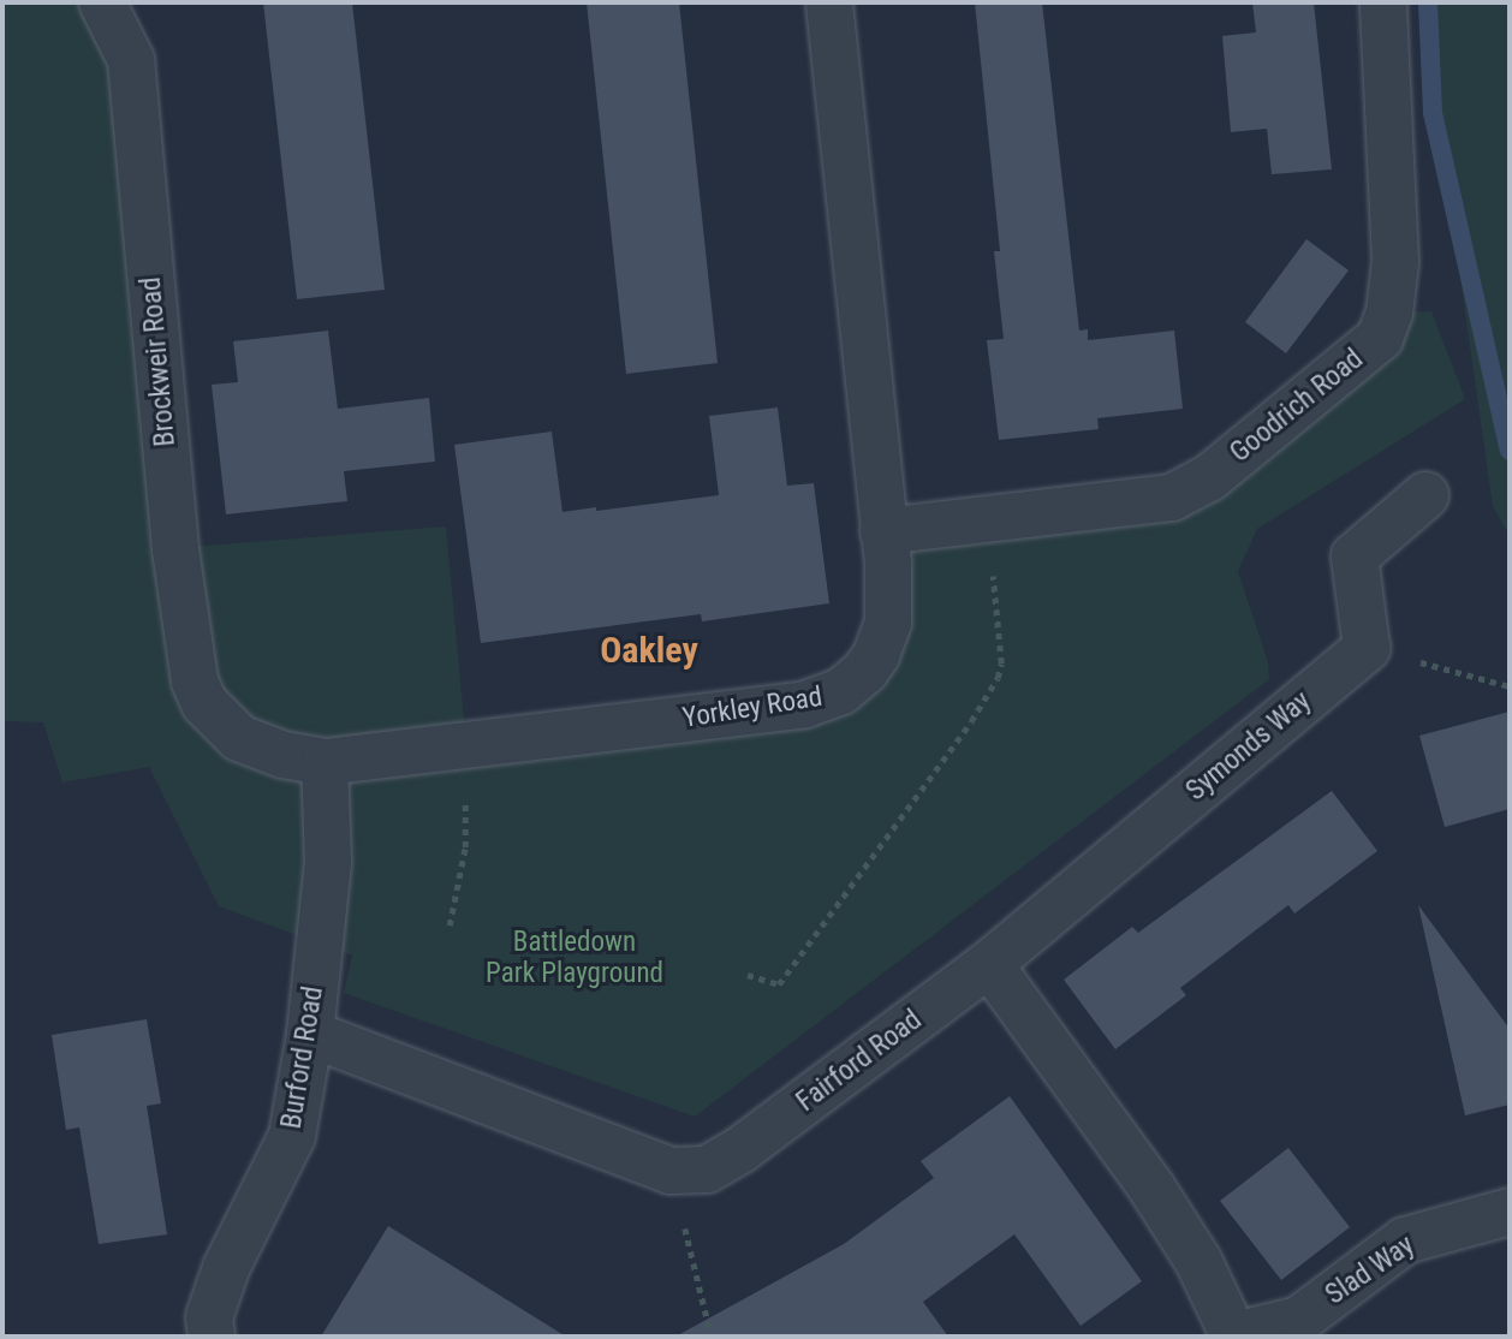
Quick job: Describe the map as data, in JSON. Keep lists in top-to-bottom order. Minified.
{"streets":{"street":["Brockweir Road","Goodrich Road","Yorkley Road","Symonds Way","Burford Road","Fairford Road","Slad Way"]},"crossings":[["Brockweir Road","Yorkley Road"],["Goodrich Road","Yorkley Road"],["Yorkley Road","Burford Road"],["Symonds Way","Fairford Road"],["Burford Road","Fairford Road"]],"districts":["Oakley"],"parks":["Battledown Park Playground"]}
